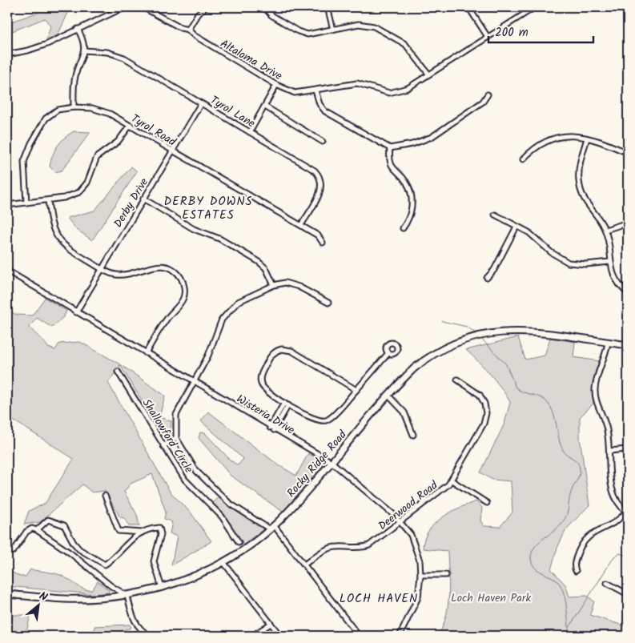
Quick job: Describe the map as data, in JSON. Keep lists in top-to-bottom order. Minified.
{"streets":{"main road":["Rocky Ridge Road"],"street":["Altaloma Drive","Tyrol Lane","Tyrol Road","Derby Drive","Wisteria Drive","Shallowford Circle","Deerwood Road"]},"crossings":[["Tyrol Lane","Tyrol Road"],["Tyrol Lane","Derby Drive"],["Tyrol Road","Derby Drive"],["Derby Drive","Wisteria Drive"],["Wisteria Drive","Rocky Ridge Road"],["Wisteria Drive","Deerwood Road"]],"districts":["DERBY DOWNS ESTATES","LOCH HAVEN"],"parks":["Loch Haven Park"],"scale_bar":"200 m","north":"top right"}
